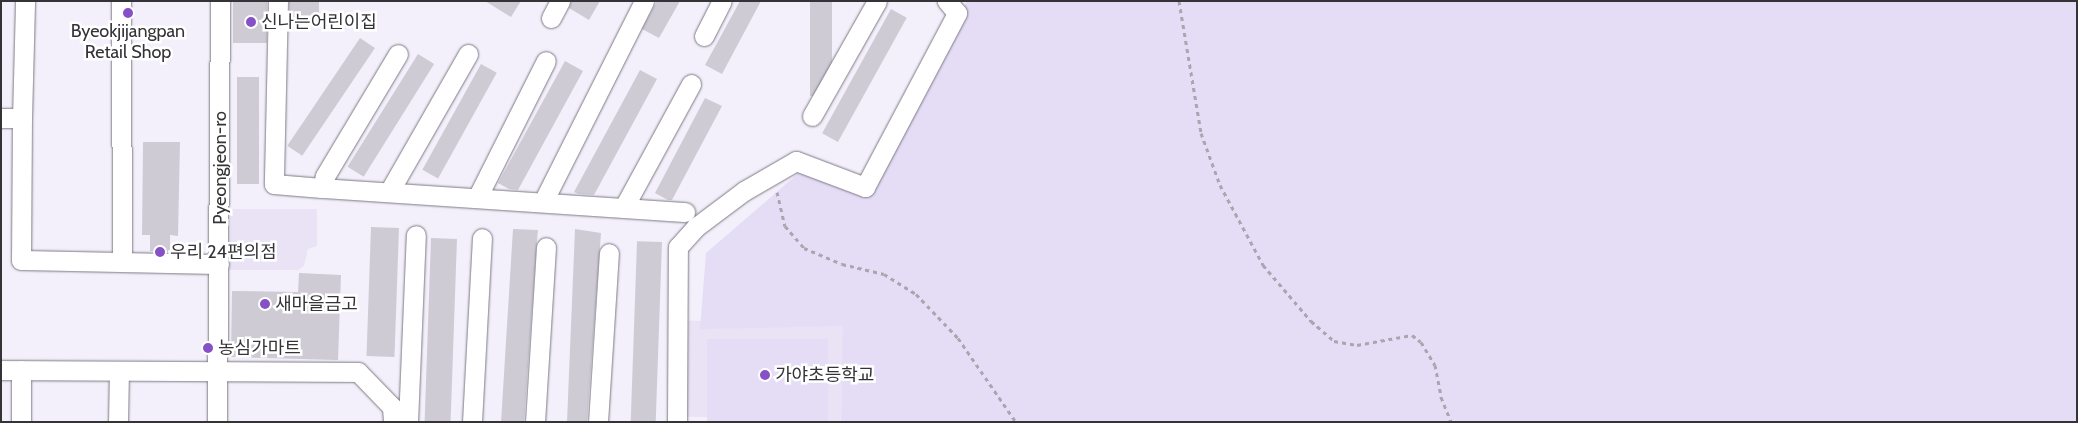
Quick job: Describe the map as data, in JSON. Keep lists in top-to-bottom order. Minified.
{"streets":{"street":["Pyeongjeon-ro"]},"places":["Byeokjijangpan Retail Shop","신나는어린이집","우리 24편의점","새마을금고","농심가마트","가야초등학교"]}
